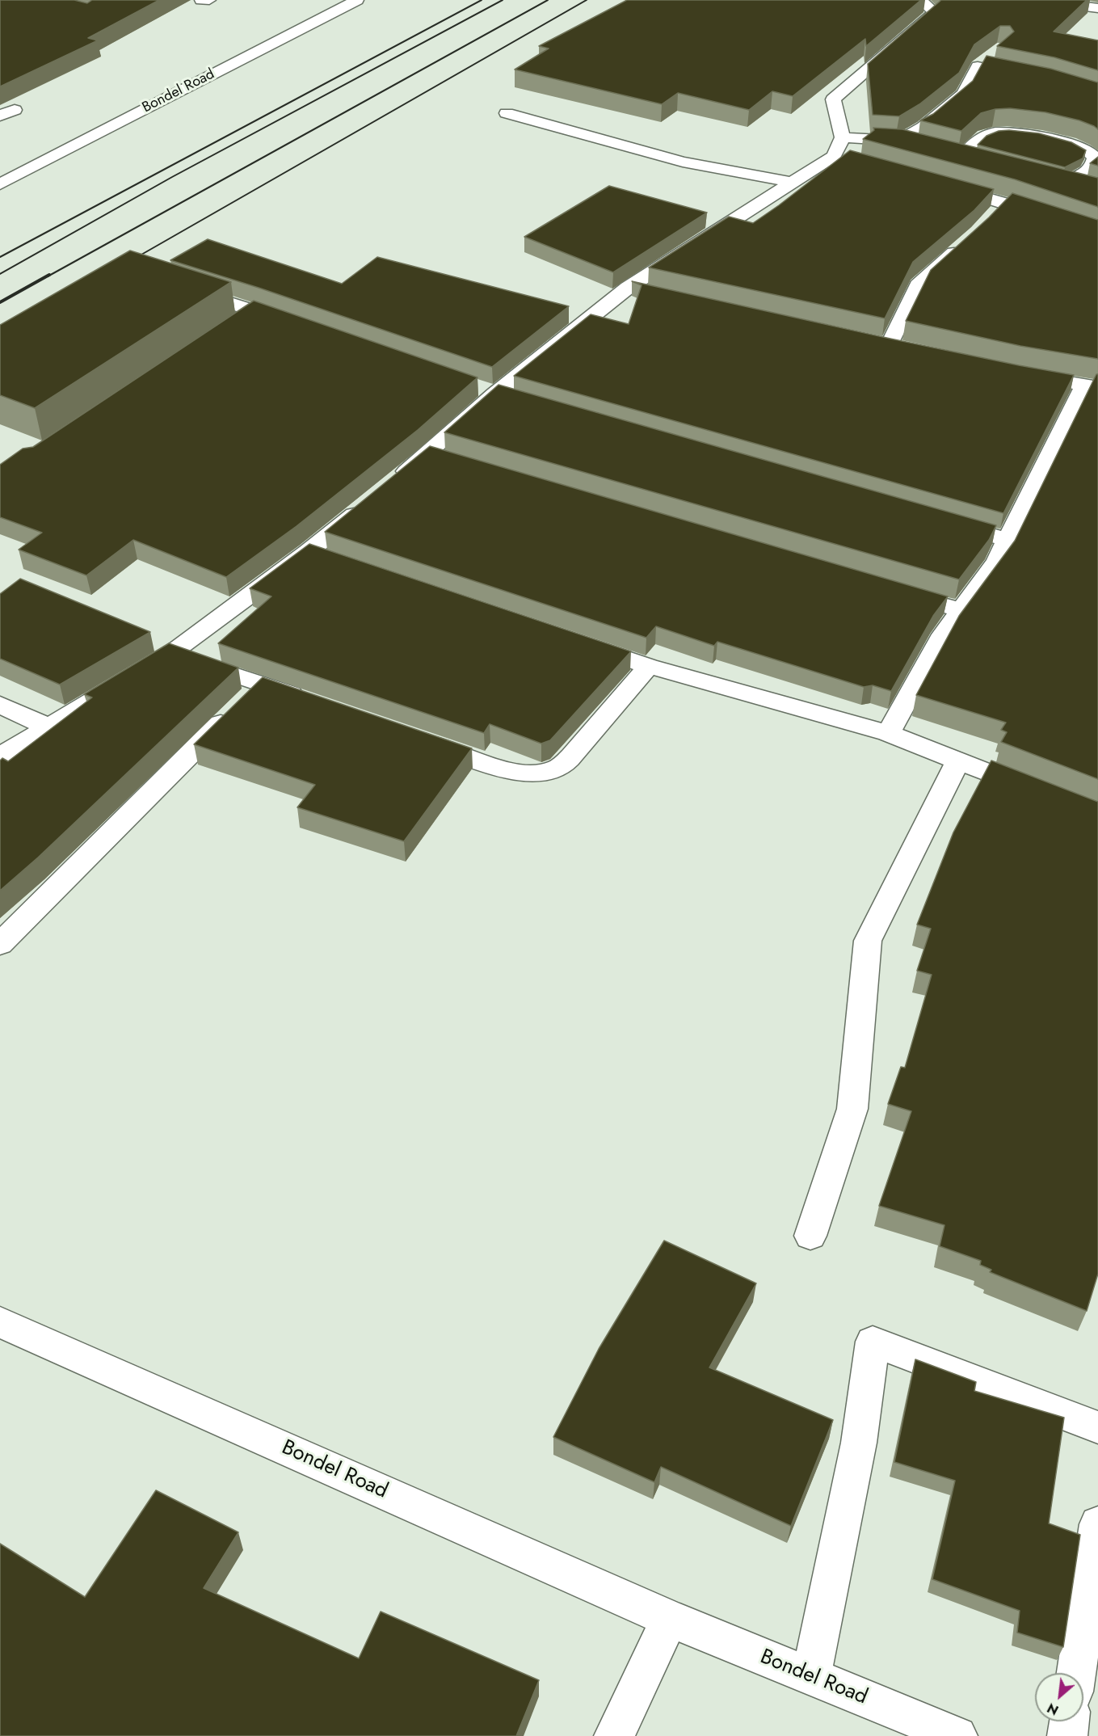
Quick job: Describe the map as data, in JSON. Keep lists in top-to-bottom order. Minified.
{"streets":{"street":["Bondel Road"]},"north":"bottom left"}
